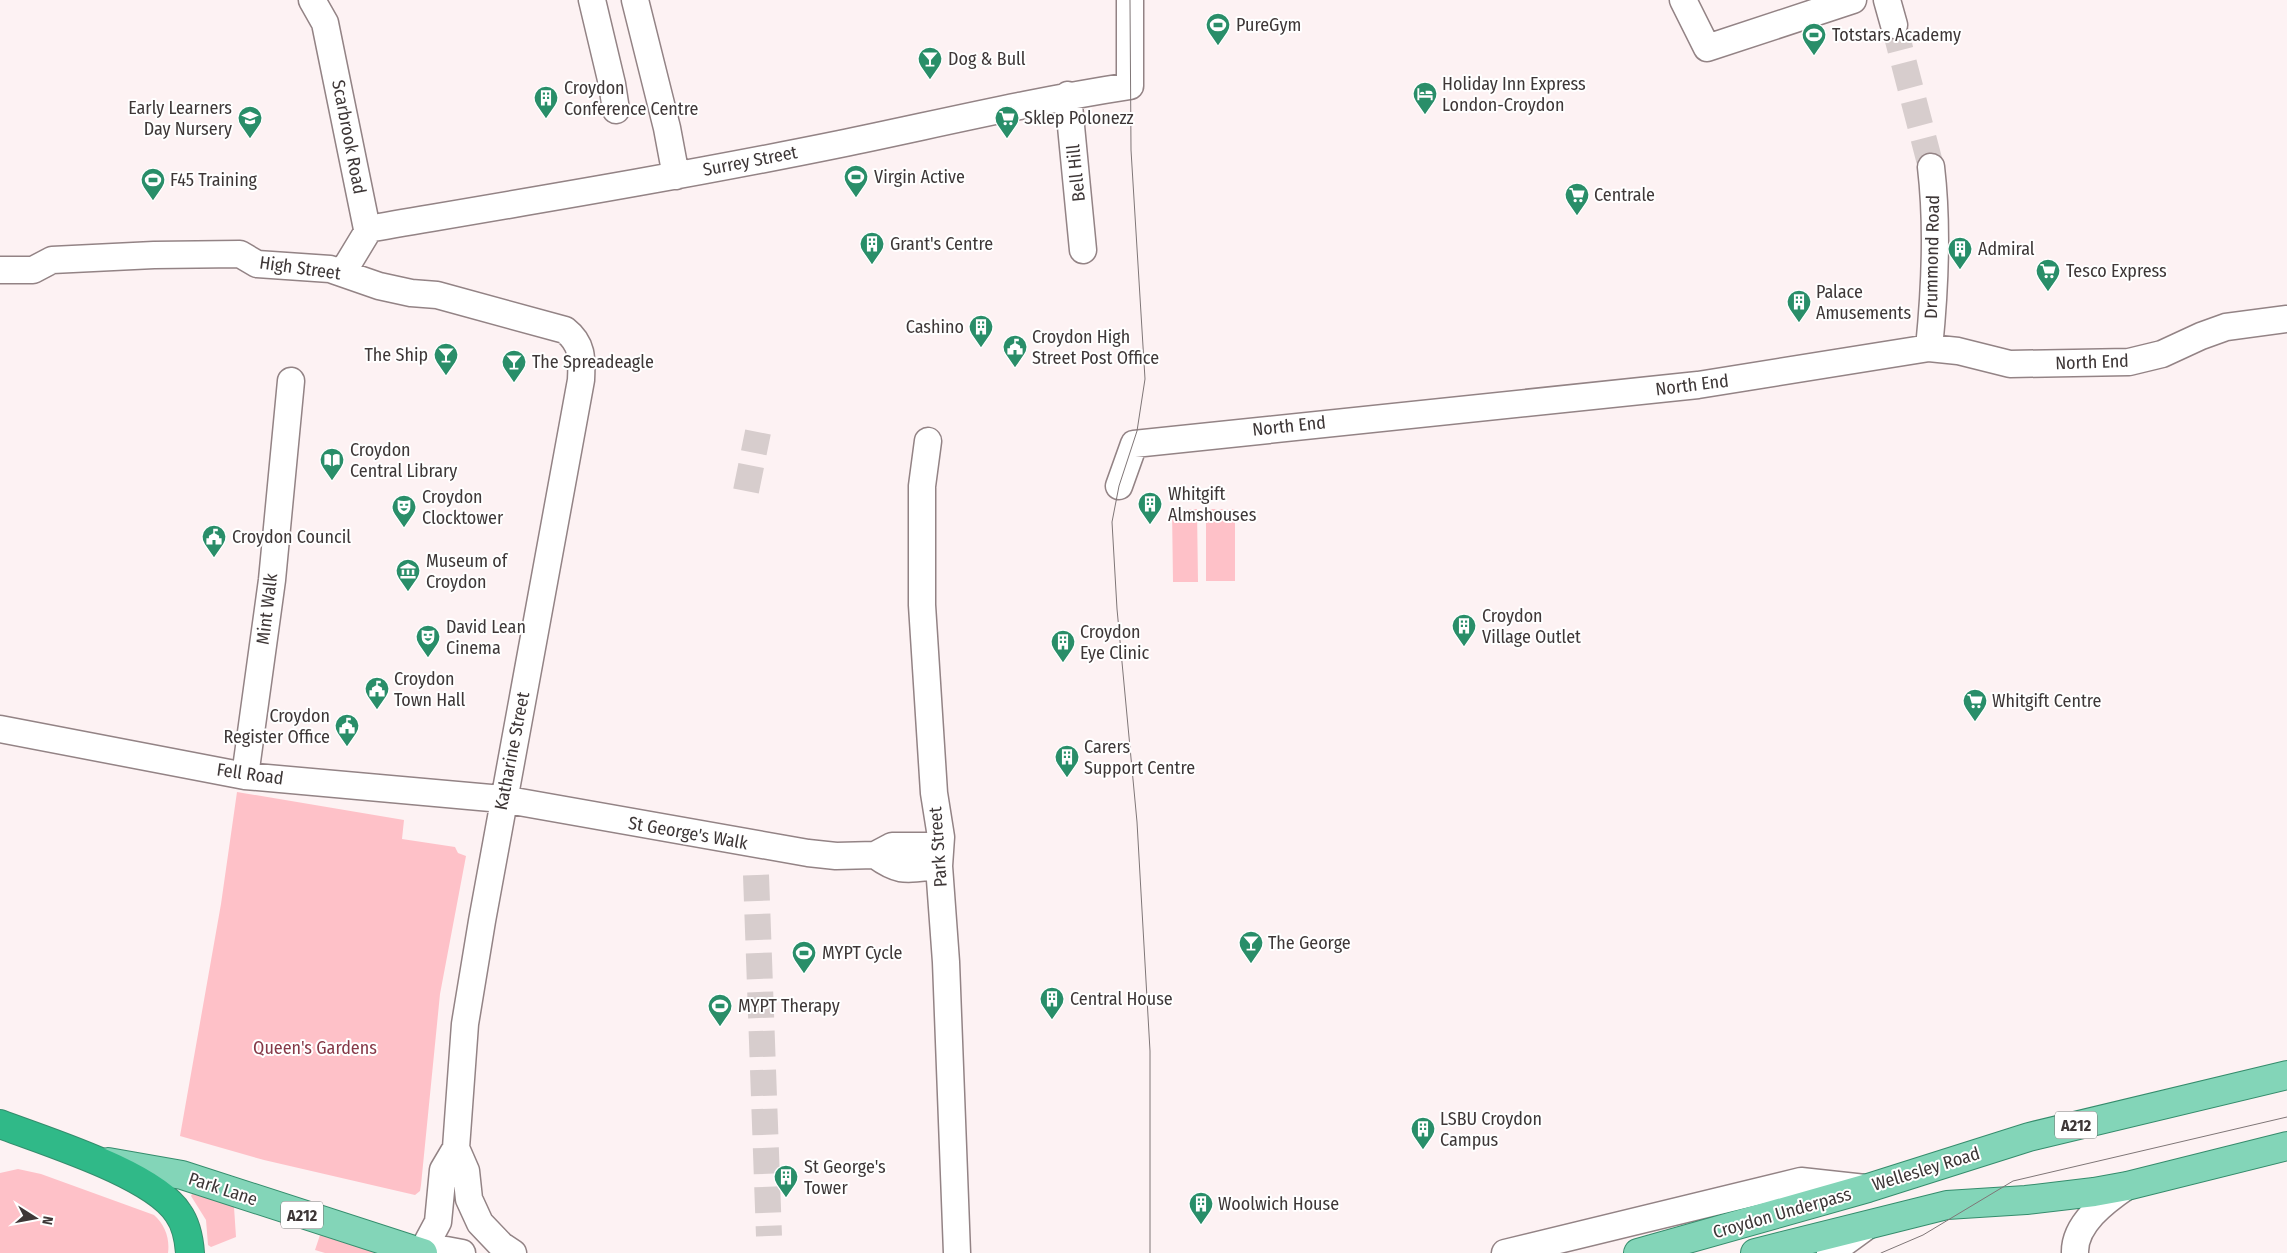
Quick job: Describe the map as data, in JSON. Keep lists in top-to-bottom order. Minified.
{"streets":{"main road":["A212","Wellesley Road","Park Lane","Croydon Underpass"],"street":["Scarbrook Road","Surrey Street","Bell Hill","Drummond Road","High Street","North End","Mint Walk","Katharine Street","Fell Road","St George's Walk","Park Street"]},"crossings":[["Scarbrook Road","Surrey Street"],["Surrey Street","Bell Hill"],["Drummond Road","North End"],["High Street","Katharine Street"],["Mint Walk","Fell Road"],["Katharine Street","Fell Road"],["Katharine Street","St George's Walk"],["Katharine Street","Park Lane"],["Fell Road","St George's Walk"],["St George's Walk","Park Street"],["Wellesley Road","Croydon Underpass"]],"parks":["Queen's Gardens"],"places":{"sports":["PureGym","Totstars Academy","Virgin Active","F45 Training","MYPT Cycle","MYPT Therapy"],"bar":["Dog & Bull","The Ship","The Spreadeagle","The George"],"hotel":["Holiday Inn Express London-Croydon"],"building":["Croydon Conference Centre","Grant's Centre","Admiral","Palace Amusements","Cashino","Whitgift Almshouses","Croydon Village Outlet","Croydon Eye Clinic","Carers Support Centre","Central House","LSBU Croydon Campus","St George's Tower","Woolwich House"],"school or university":["Early Learners Day Nursery"],"supermarket":["Sklep Polonezz","Centrale","Tesco Express","Whitgift Centre"],"public building":["Croydon High Street Post Office","Croydon Council","Croydon Town Hall","Croydon Register Office"],"library":["Croydon Central Library"],"theatre":["Croydon Clocktower","David Lean Cinema"],"museum":["Museum of Croydon"]},"north":"right"}
